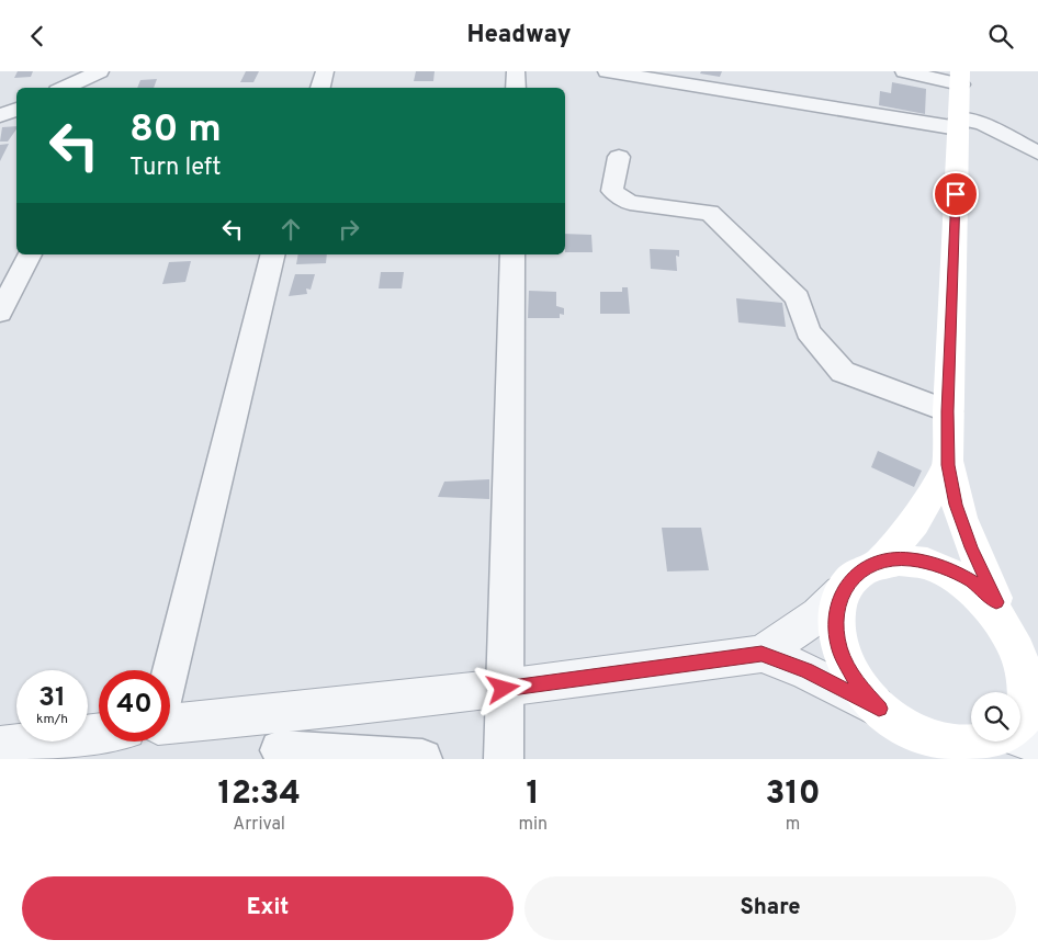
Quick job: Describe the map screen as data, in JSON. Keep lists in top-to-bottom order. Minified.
{"page":{"header":"Headway","turn":["80 m","Turn left"],"speed":"31 km/h","limit":"40","eta":["12:34","Arrival","1","min","310","m"],"buttons":["Exit","Share"]}}
